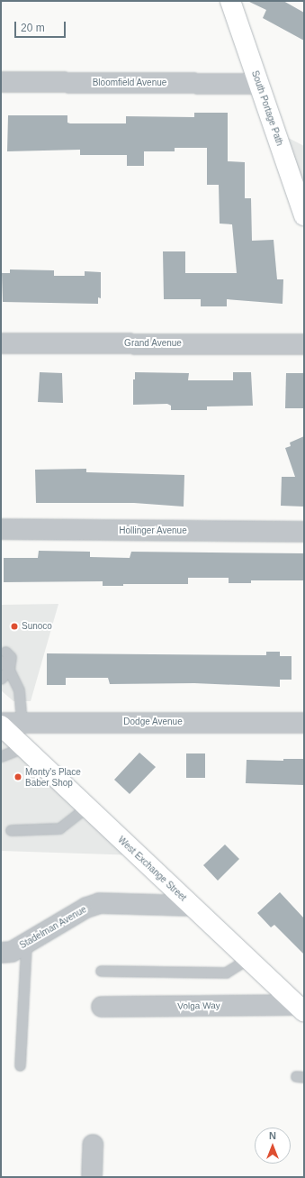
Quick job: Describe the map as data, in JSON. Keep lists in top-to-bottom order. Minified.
{"streets":{"main road":["South Portage Path","West Exchange Street"],"street":["Bloomfield Avenue","Grand Avenue","Hollinger Avenue","Dodge Avenue","Stadelman Avenue","Volga Way"]},"crossings":[["Bloomfield Avenue","South Portage Path"],["Dodge Avenue","West Exchange Street"],["West Exchange Street","Stadelman Avenue"],["West Exchange Street","Volga Way"]],"places":["Sunoco","Monty's Place Baber Shop"],"scale_bar":"20 m","north":"top"}
